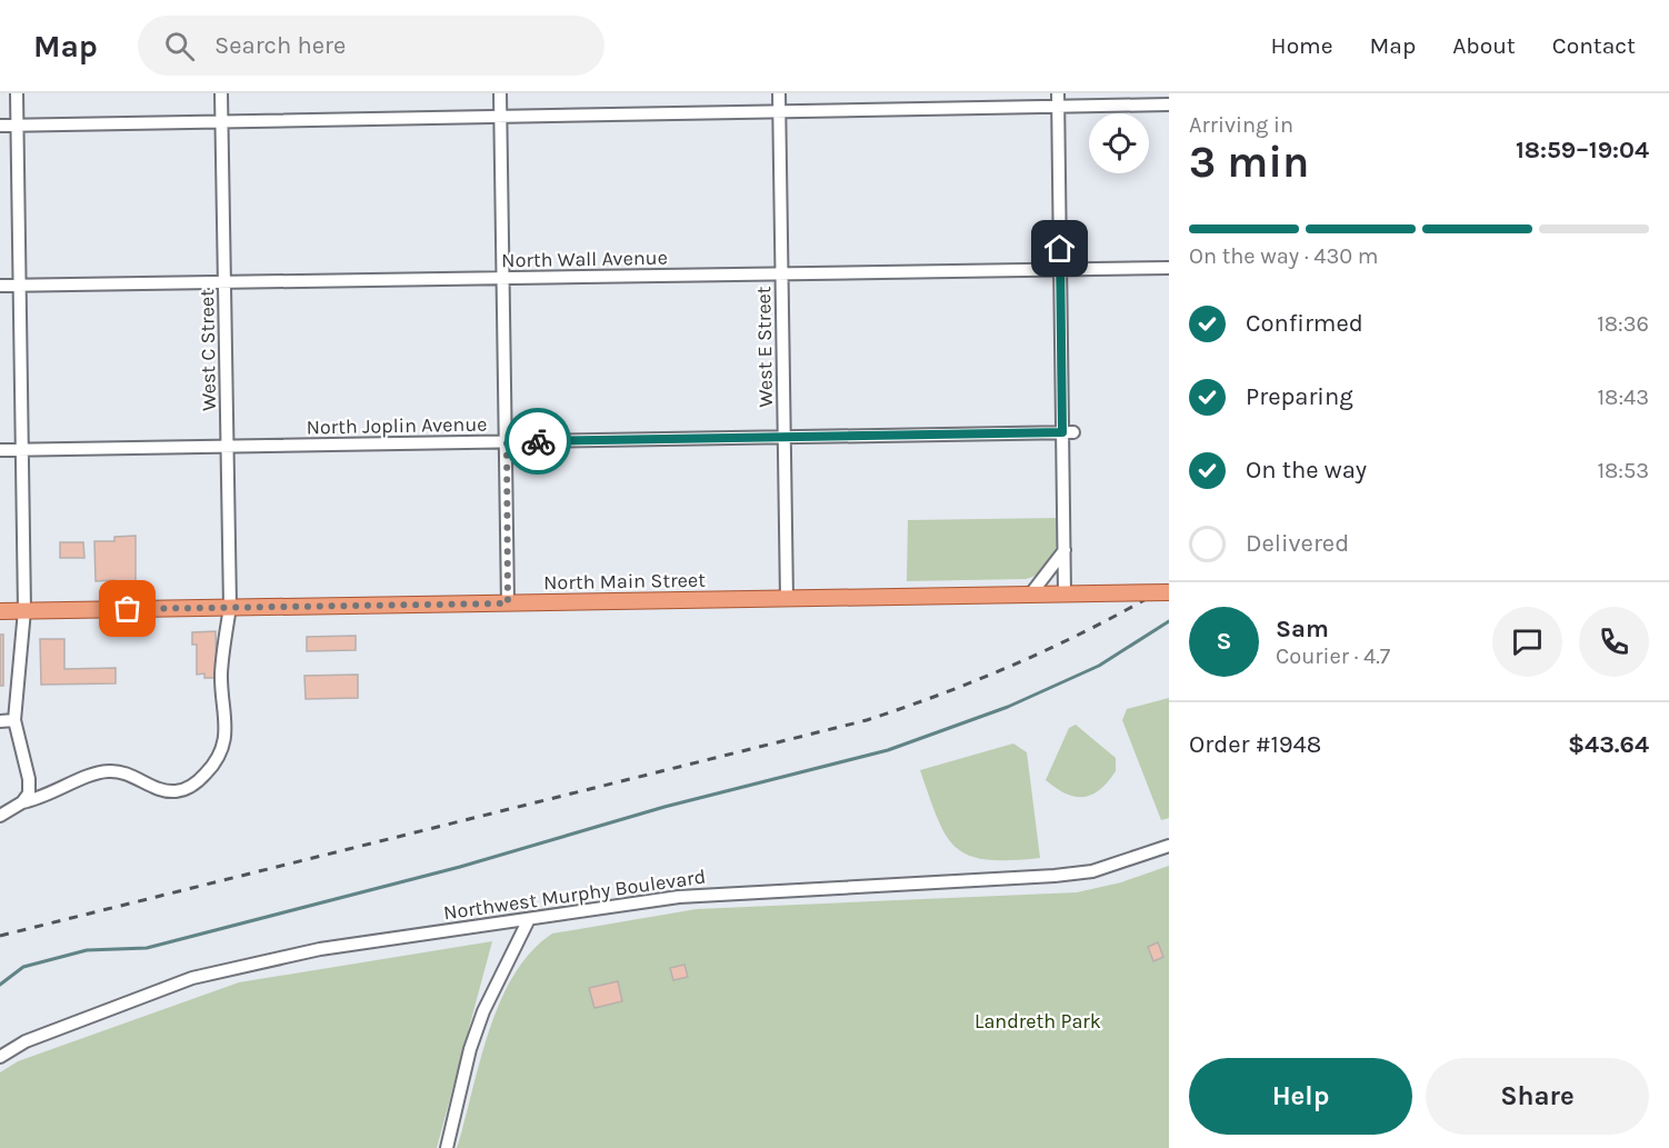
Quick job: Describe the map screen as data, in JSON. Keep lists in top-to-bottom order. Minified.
{"streets":{"main road":["North Main Street"],"street":["North Wall Avenue","West E Street","West C Street","North Joplin Avenue","Northwest Murphy Boulevard"]},"crossings":[["North Wall Avenue","West E Street"],["North Wall Avenue","West C Street"],["West E Street","North Joplin Avenue"],["West E Street","North Main Street"],["West C Street","North Joplin Avenue"],["West C Street","North Main Street"]],"parks":["Landreth Park"],"page":{"header":"Map","search":"Search here","nav":["Home","Map","About","Contact"],"heading":["3 min","Arriving in","18:59–19:04"],"panel":["Sam","Courier · 4.7","Order #1948","$43.64"],"bar":"On the way · 430 m","list":[["Confirmed","18:36"],["Preparing","18:43"],["On the way","18:53"],"Delivered"],"round":"S","buttons":["Help","Share"]}}
